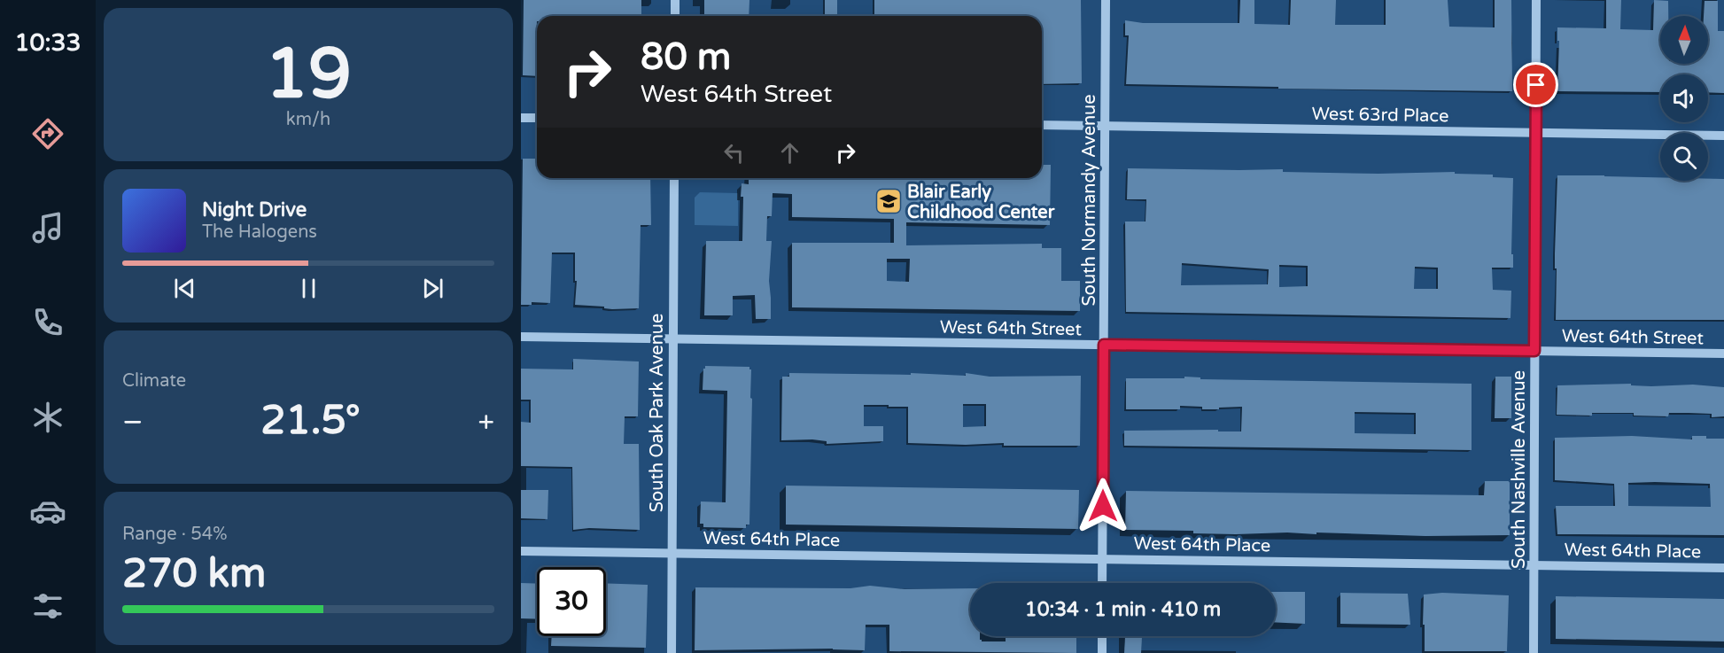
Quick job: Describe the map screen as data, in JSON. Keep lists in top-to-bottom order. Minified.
{"streets":{"street":["West 63rd Place","South Normandy Avenue","West 64th Street","South Oak Park Avenue","South Nashville Avenue","West 64th Place"]},"crossings":[["West 63rd Place","South Normandy Avenue"],["West 63rd Place","South Nashville Avenue"],["South Normandy Avenue","West 64th Street"],["South Normandy Avenue","West 64th Place"],["West 64th Street","South Oak Park Avenue"],["West 64th Street","South Nashville Avenue"],["South Oak Park Avenue","West 64th Place"],["South Nashville Avenue","West 64th Place"]],"places":{"school or university":["Blair Early Childhood Center"]},"north":"top","page":{"tabs":"10:33","tile":[["19","km/h"],"Climate",["Range · 54%","270 km"]],"turn":["80 m","West 64th Street"],"song":["Night Drive","The Halogens"],"heat":["−","21.5°","+"],"limit":"30","trip":"10:34 · 1 min · 410 m"}}
